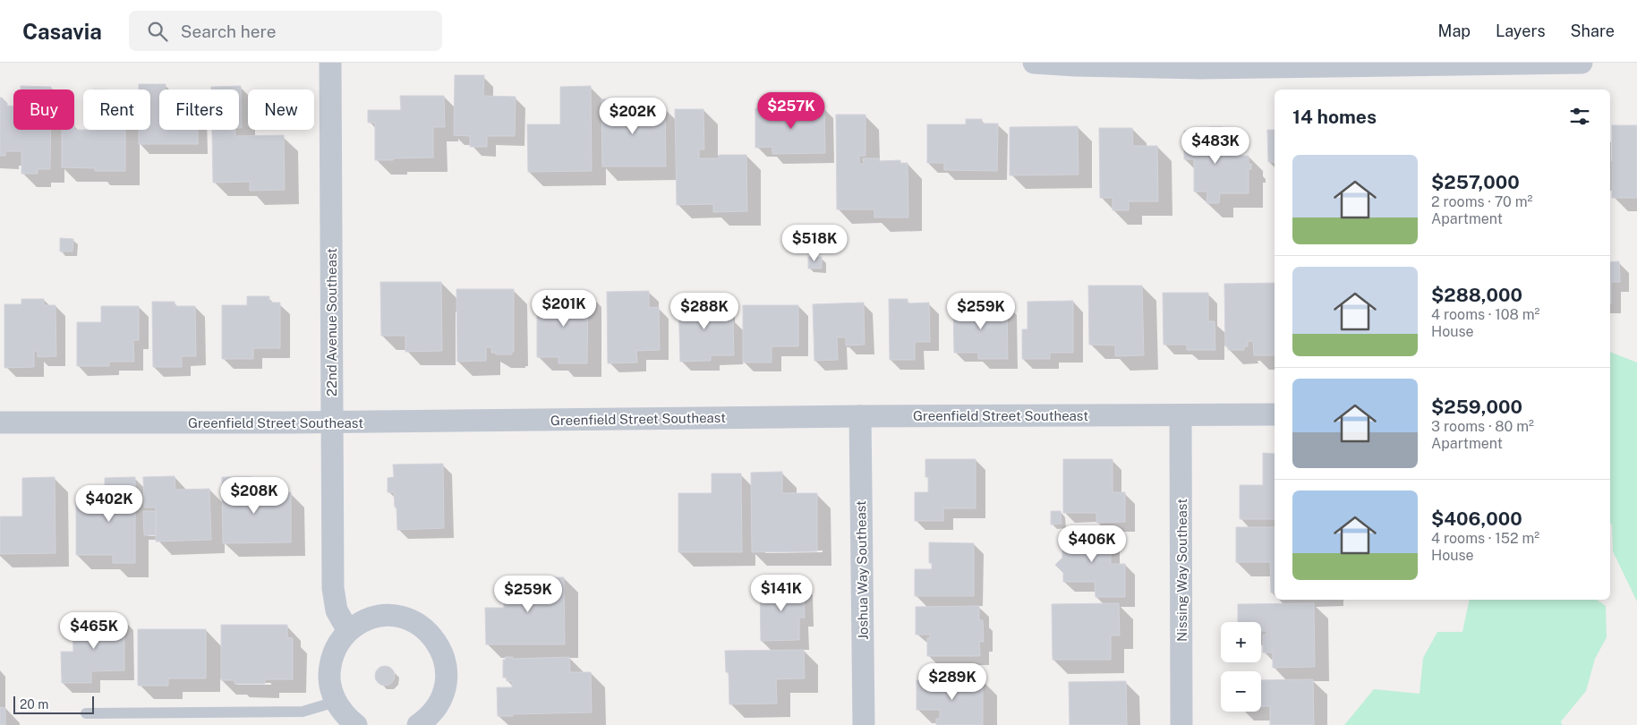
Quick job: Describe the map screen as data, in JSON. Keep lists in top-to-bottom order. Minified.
{"streets":{"street":["22nd Avenue Southeast","Greenfield Street Southeast","Joshua Way Southeast","Nissing Way Southeast"]},"crossings":[["22nd Avenue Southeast","Greenfield Street Southeast"],["Greenfield Street Southeast","Joshua Way Southeast"],["Greenfield Street Southeast","Nissing Way Southeast"]],"scale_bar":"20 m","page":{"header":"Casavia","search":"Search here","nav":["Map","Layers","Share"],"chip":["Buy","Rent","Filters","New"],"heading":"14 homes","price":["$257K","$202K","$483K","$518K","$201K","$288K","$259K","$208K","$402K","$406K","$141K","$259K","$465K","$289K"],"list":[{"name":"$257,000","note":"2 rooms · 70 m² · Apartment"},{"name":"$288,000","note":"4 rooms · 108 m² · House"},{"name":"$259,000","note":"3 rooms · 80 m² · Apartment"},{"name":"$406,000","note":"4 rooms · 152 m² · House"}],"map_buttons":["+","−"],"scale":"20 m"}}
